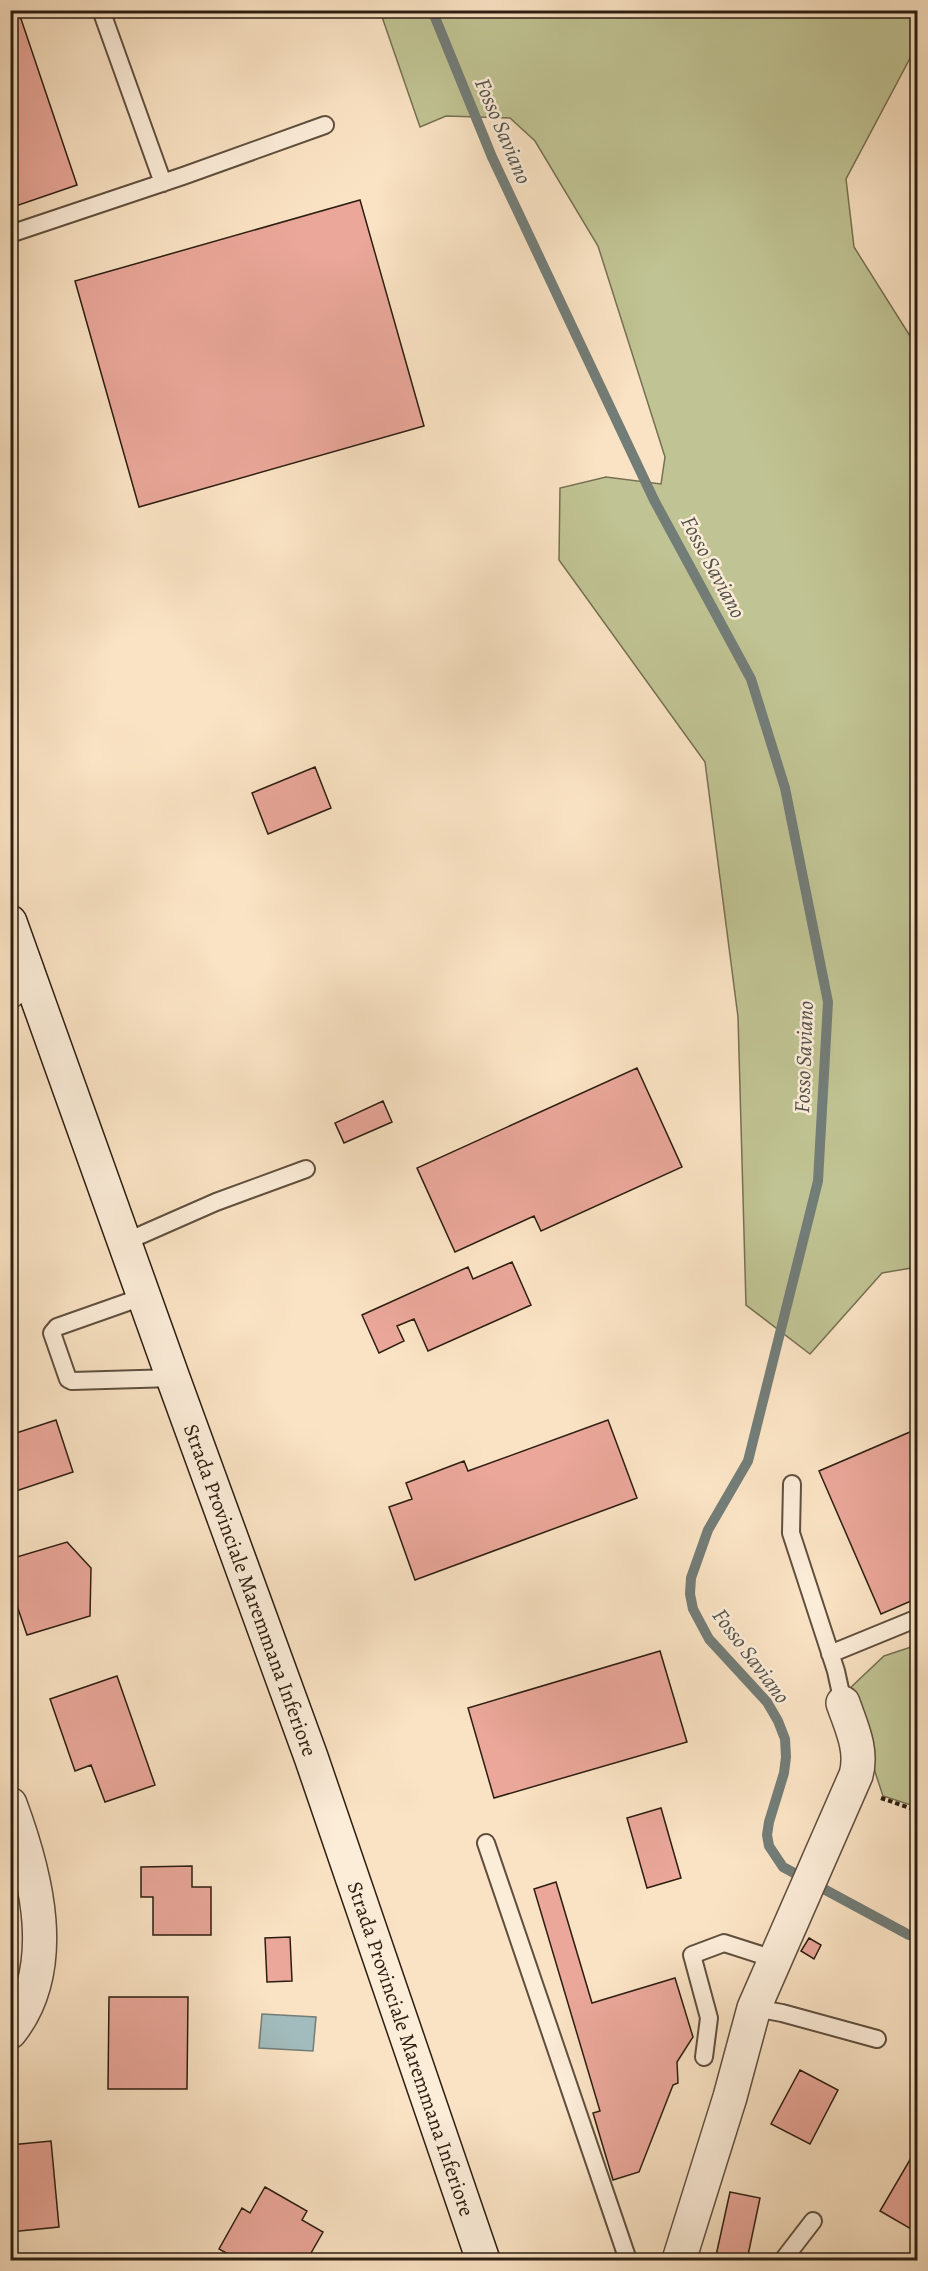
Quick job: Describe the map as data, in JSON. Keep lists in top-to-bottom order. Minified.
{"streets":{"main road":["Strada Provinciale Maremmana Inferiore"]},"water":["Fosso Saviano"]}
